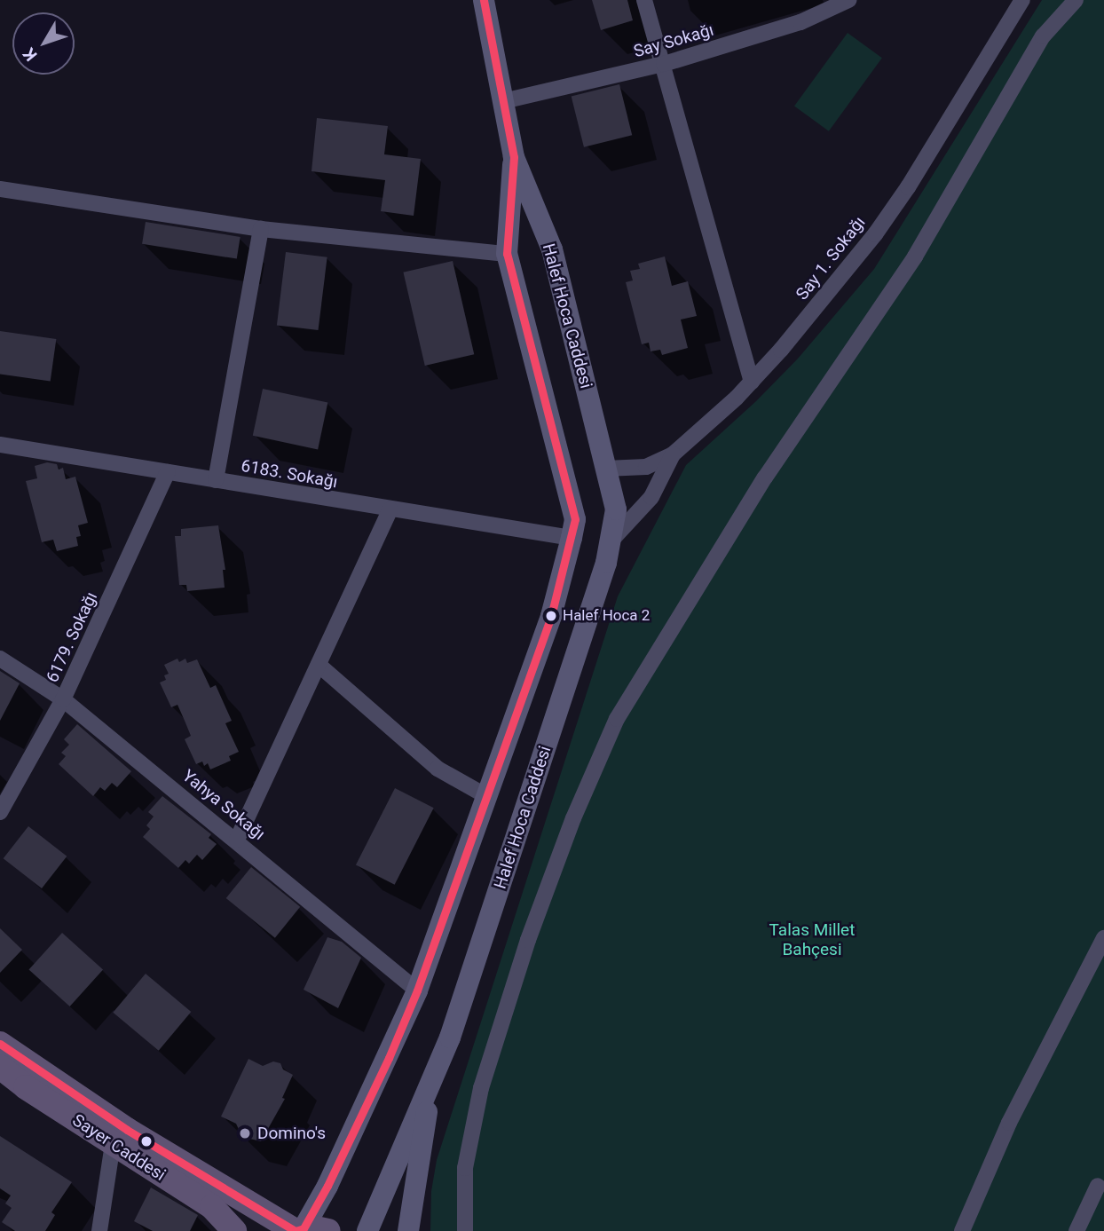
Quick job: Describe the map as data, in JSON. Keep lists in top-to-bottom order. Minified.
{"streets":{"main road":["Halef Hoca Caddesi","Sayer Caddesi"],"street":["Say Sokağı","Say 1. Sokağı","6183. Sokağı","6179. Sokağı","Yahya Sokağı"]},"crossings":[["Say 1. Sokağı","Halef Hoca Caddesi"],["6183. Sokağı","6179. Sokağı"],["6179. Sokağı","Yahya Sokağı"]],"parks":["Talas Millet Bahçesi"],"places":["Halef Hoca 2","Domino's"],"north":"bottom left"}
